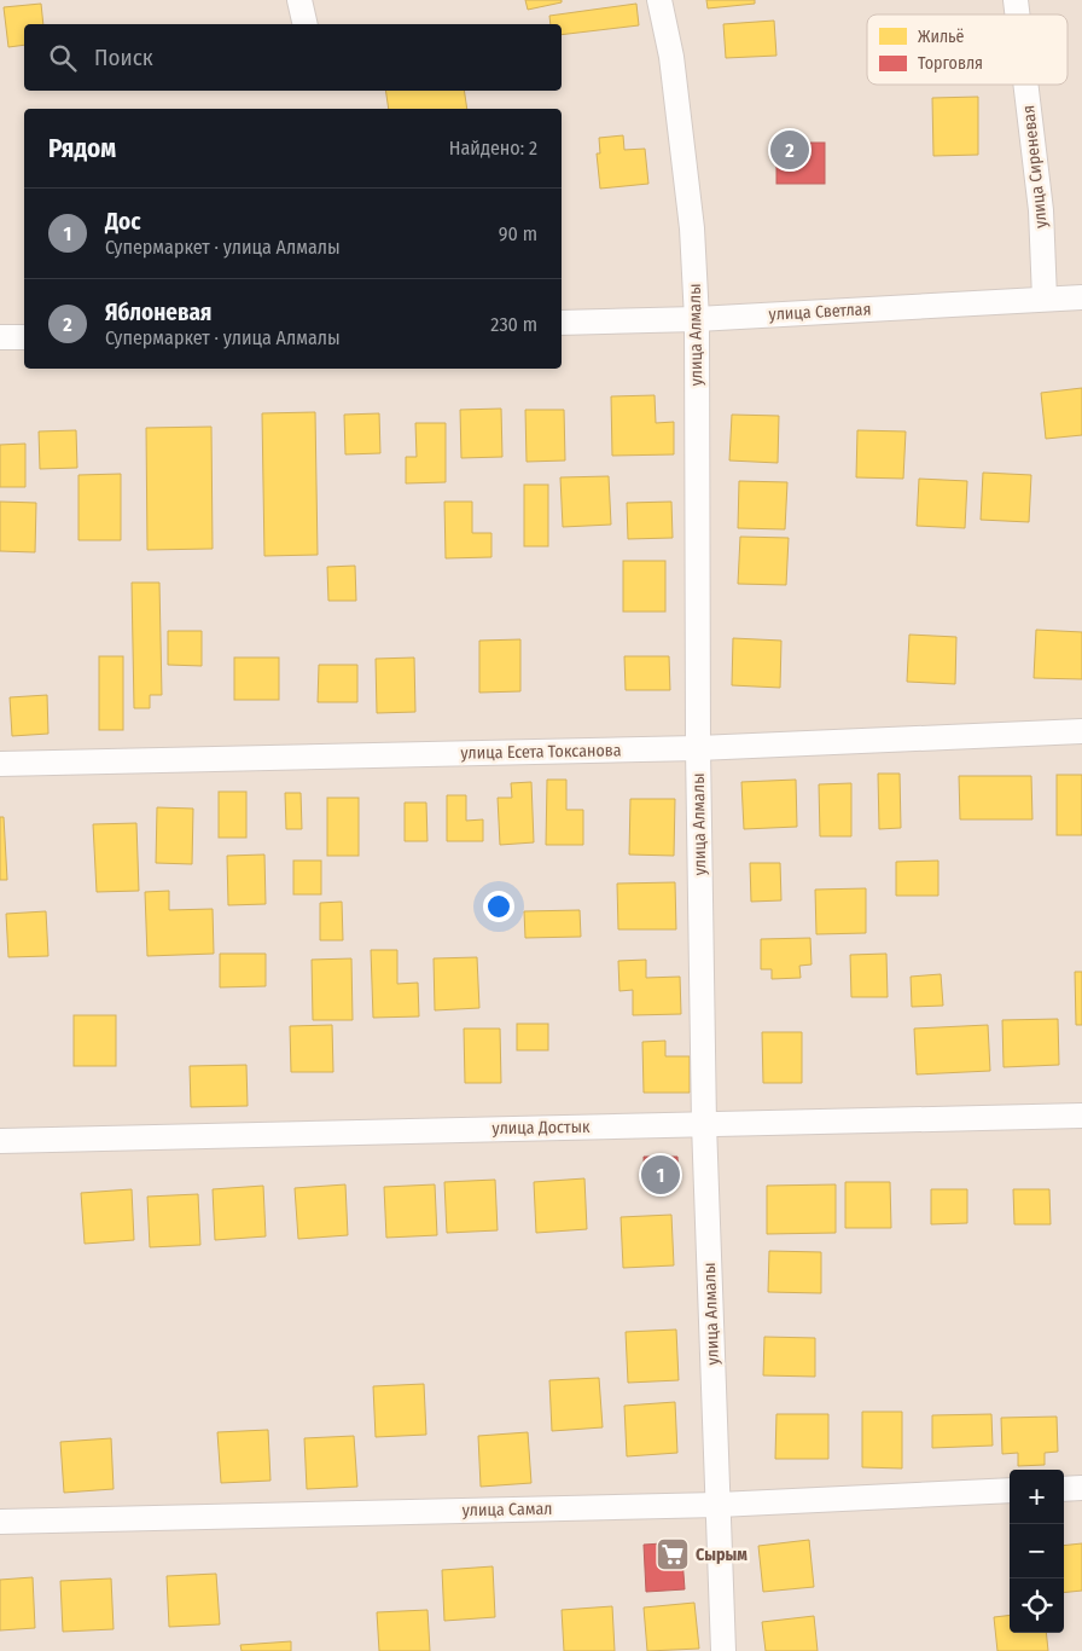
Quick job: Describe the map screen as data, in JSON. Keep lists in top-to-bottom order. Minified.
{"streets":{"street":["улица Сиреневая","улица Светлая","улица Алмалы","улица Есета Токсанова","улица Достык","улица Самал"]},"crossings":[["улица Сиреневая","улица Светлая"],["улица Светлая","улица Алмалы"],["улица Алмалы","улица Есета Токсанова"],["улица Алмалы","улица Достык"],["улица Алмалы","улица Самал"]],"places":{"supermarket":["Сырым"]},"legend":["Жильё","Торговля"],"page":{"search":"Поиск","heading":["Рядом","Найдено: 2"],"pins":["2","1"],"list":[{"mark":"1","name":"Дос","note":"Супермаркет · улица Алмалы","value":"90 m"},{"mark":"2","name":"Яблоневая","note":"Супермаркет · улица Алмалы","value":"230 m"}],"map_buttons":["+","−"]}}
